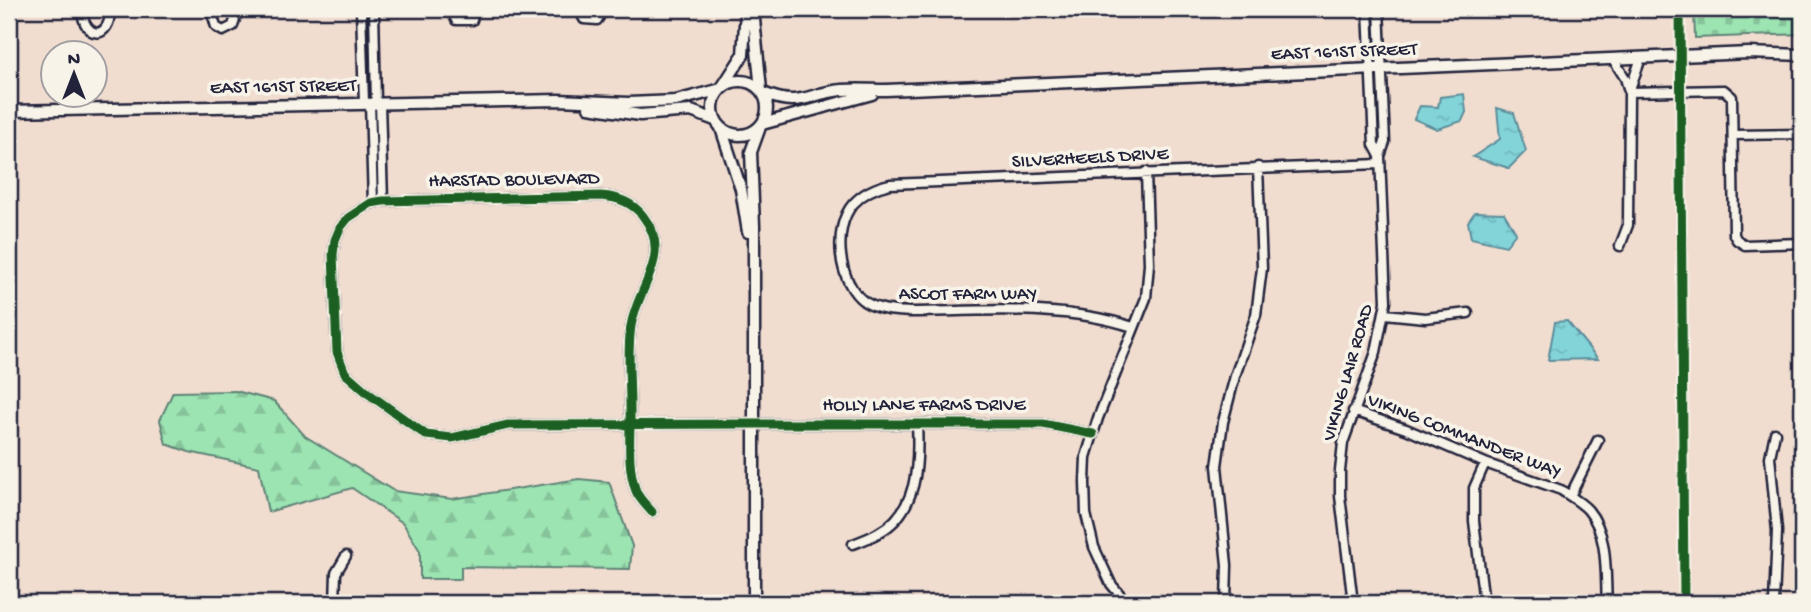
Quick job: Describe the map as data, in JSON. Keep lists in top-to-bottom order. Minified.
{"streets":{"street":["EAST 161ST STREET","SILVERHEELS DRIVE","HARSTAD BOULEVARD","ASCOT FARM WAY","VIKING LAIR ROAD","HOLLY LANE FARMS DRIVE","VIKING COMMANDER WAY"]},"crossings":[["EAST 161ST STREET","VIKING LAIR ROAD"],["SILVERHEELS DRIVE","ASCOT FARM WAY"],["SILVERHEELS DRIVE","VIKING LAIR ROAD"],["HARSTAD BOULEVARD","HOLLY LANE FARMS DRIVE"],["VIKING LAIR ROAD","VIKING COMMANDER WAY"]],"north":"top"}
